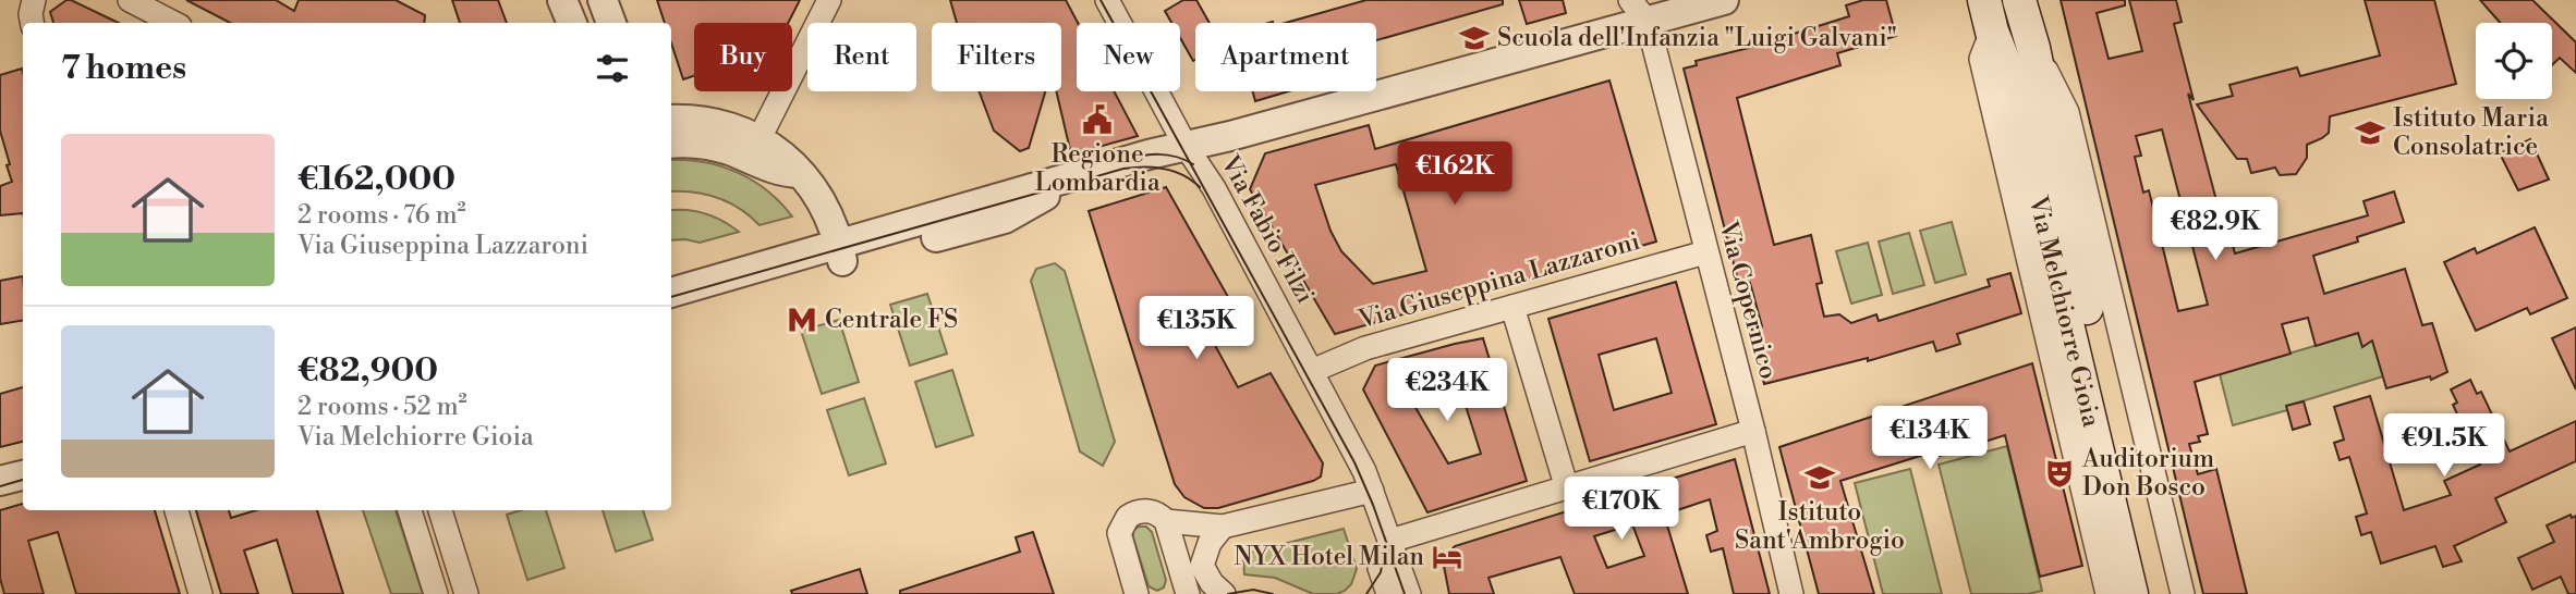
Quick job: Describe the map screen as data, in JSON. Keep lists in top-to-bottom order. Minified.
{"streets":{"main road":["Via Melchiorre Gioia"],"street":["Via Fabio Filzi","Via Giuseppina Lazzaroni","Via Copernico"]},"crossings":[["Via Fabio Filzi","Via Giuseppina Lazzaroni"],["Via Giuseppina Lazzaroni","Via Copernico"]],"places":{"school or university":["Scuola dell'Infanzia \"Luigi Galvani\"","Istituto Maria Consolatrice","Istituto Sant'Ambrogio"],"public building":["Regione Lombardia"],"metro station":["Centrale FS"],"theatre":["Auditorium Don Bosco"],"hotel":["NYX Hotel Milan"]},"page":{"chip":["Buy","Rent","Filters","New","Apartment"],"heading":"7 homes","list":[{"name":"€162,000","note":"2 rooms · 76 m² · Via Giuseppina Lazzaroni"},{"name":"€82,900","note":"2 rooms · 52 m² · Via Melchiorre Gioia"}],"price":["€162K","€82.9K","€135K","€234K","€134K","€91.5K","€170K"]}}
